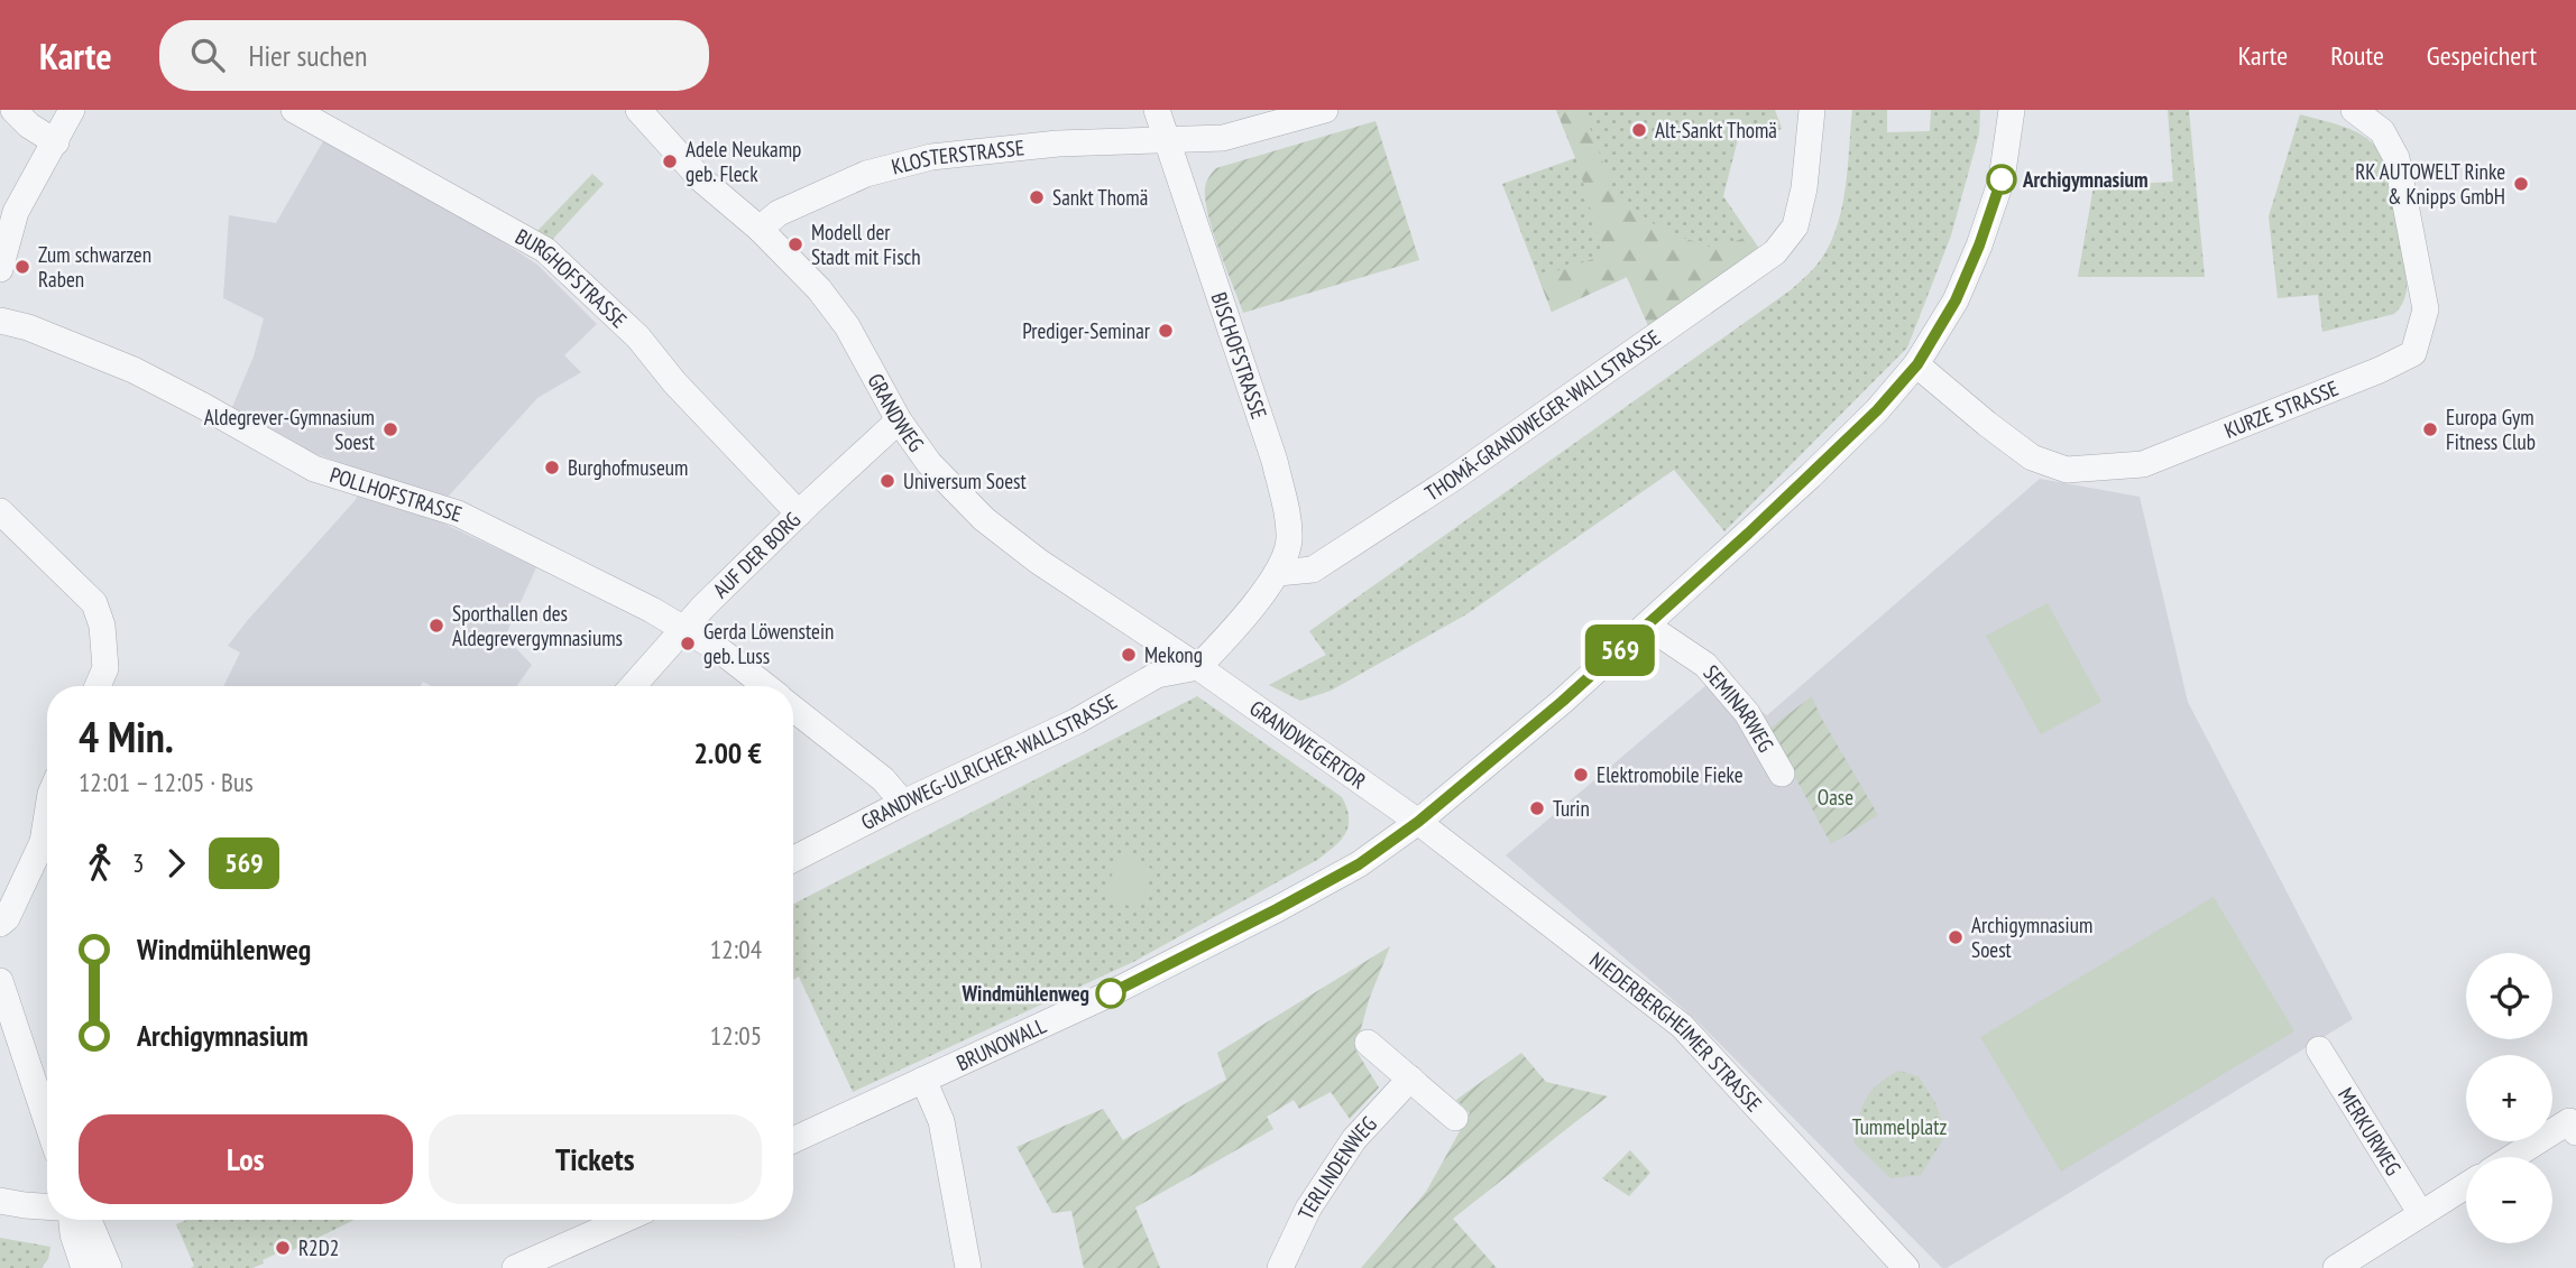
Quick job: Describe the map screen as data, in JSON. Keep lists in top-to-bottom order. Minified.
{"streets":{"street":["KLOSTERSTRASSE","BURGHOFSTRASSE","BISCHOFSTRASSE","KURZE STRASSE","GRANDWEG","THOMÄ-GRANDWEGER-WALLSTRASSE","POLLHOFSTRASSE","AUF DER BORG","SEMINARWEG","GRANDWEGERTOR","GRANDWEG-ULRICHER-WALLSTRASSE","NIEDERBERGHEIMER STRASSE","BRUNOWALL","MERKURWEG","TERLINDENWEG"]},"crossings":[["KLOSTERSTRASSE","BISCHOFSTRASSE"],["KLOSTERSTRASSE","GRANDWEG"],["BURGHOFSTRASSE","AUF DER BORG"],["BISCHOFSTRASSE","THOMÄ-GRANDWEGER-WALLSTRASSE"],["KURZE STRASSE","BRUNOWALL"],["GRANDWEG","AUF DER BORG"],["GRANDWEG","GRANDWEGERTOR"],["GRANDWEG","GRANDWEG-ULRICHER-WALLSTRASSE"],["POLLHOFSTRASSE","AUF DER BORG"],["SEMINARWEG","BRUNOWALL"],["GRANDWEGERTOR","GRANDWEG-ULRICHER-WALLSTRASSE"],["GRANDWEGERTOR","NIEDERBERGHEIMER STRASSE"],["GRANDWEGERTOR","BRUNOWALL"],["NIEDERBERGHEIMER STRASSE","BRUNOWALL"]],"parks":["Oase","Tummelplatz"],"places":["Alt-Sankt Thomä","Adele Neukamp geb. Fleck","Archigymnasium","RK AUTOWELT Rinke & Knipps GmbH","Sankt Thomä","Modell der Stadt mit Fisch","Zum schwarzen Raben","Prediger-Seminar","Aldegrever-Gymnasium Soest","Europa Gym Fitness Club","Burghofmuseum","Universum Soest","Sporthallen des Aldegrevergymnasiums","Gerda Löwenstein geb. Luss","Mekong","Elektromobile Fieke","Turin","Archigymnasium Soest","Windmühlenweg","R2D2"],"lines":["bus line 569"],"page":{"header":"Karte","search":"Hier suchen","nav":["Karte","Route","Gespeichert"],"on_map":"569","heading":["4 Min.","12:01 – 12:05 · Bus","2.00 €"],"legs":["3","569"],"list":[{"name":"Windmühlenweg","value":"12:04"},{"name":"Archigymnasium","value":"12:05"}],"map_buttons":["+","−"],"buttons":["Los","Tickets"]}}
